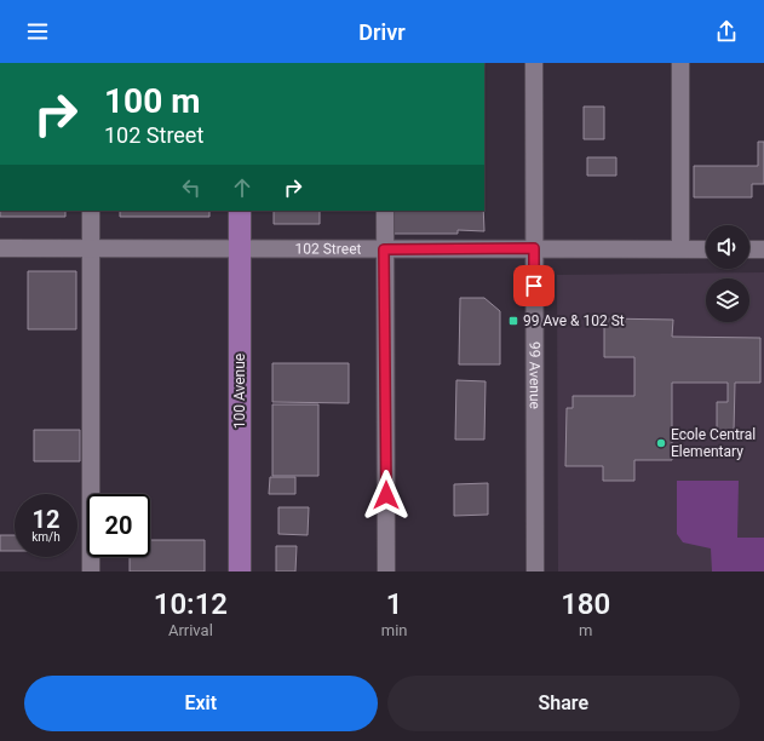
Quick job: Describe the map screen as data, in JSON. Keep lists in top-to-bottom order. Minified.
{"streets":{"main road":["100 Avenue"],"street":["102 Street","99 Avenue"]},"crossings":[["102 Street","99 Avenue"],["102 Street","100 Avenue"]],"places":{"transit":["99 Ave & 102 St"],"other":["Ecole Central Elementary"]},"page":{"header":"Drivr","turn":["100 m","102 Street"],"speed":"12 km/h","limit":"20","eta":["10:12","Arrival","1","min","180","m"],"buttons":["Exit","Share"]}}
